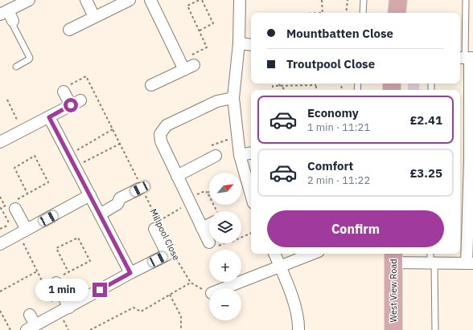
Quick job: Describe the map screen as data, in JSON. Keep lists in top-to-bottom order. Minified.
{"streets":{"main road":["West View Road"],"path":["Millpool Close"]},"north":"top right","page":{"banner":["Mountbatten Close","Troutpool Close"],"list":[{"name":"Economy","note":"1 min · 11:21","value":"£2.41"},{"name":"Comfort","note":"2 min · 11:22","value":"£3.25"}],"map_buttons":["+","−"],"buttons":"Confirm","bubble":"1 min"}}
